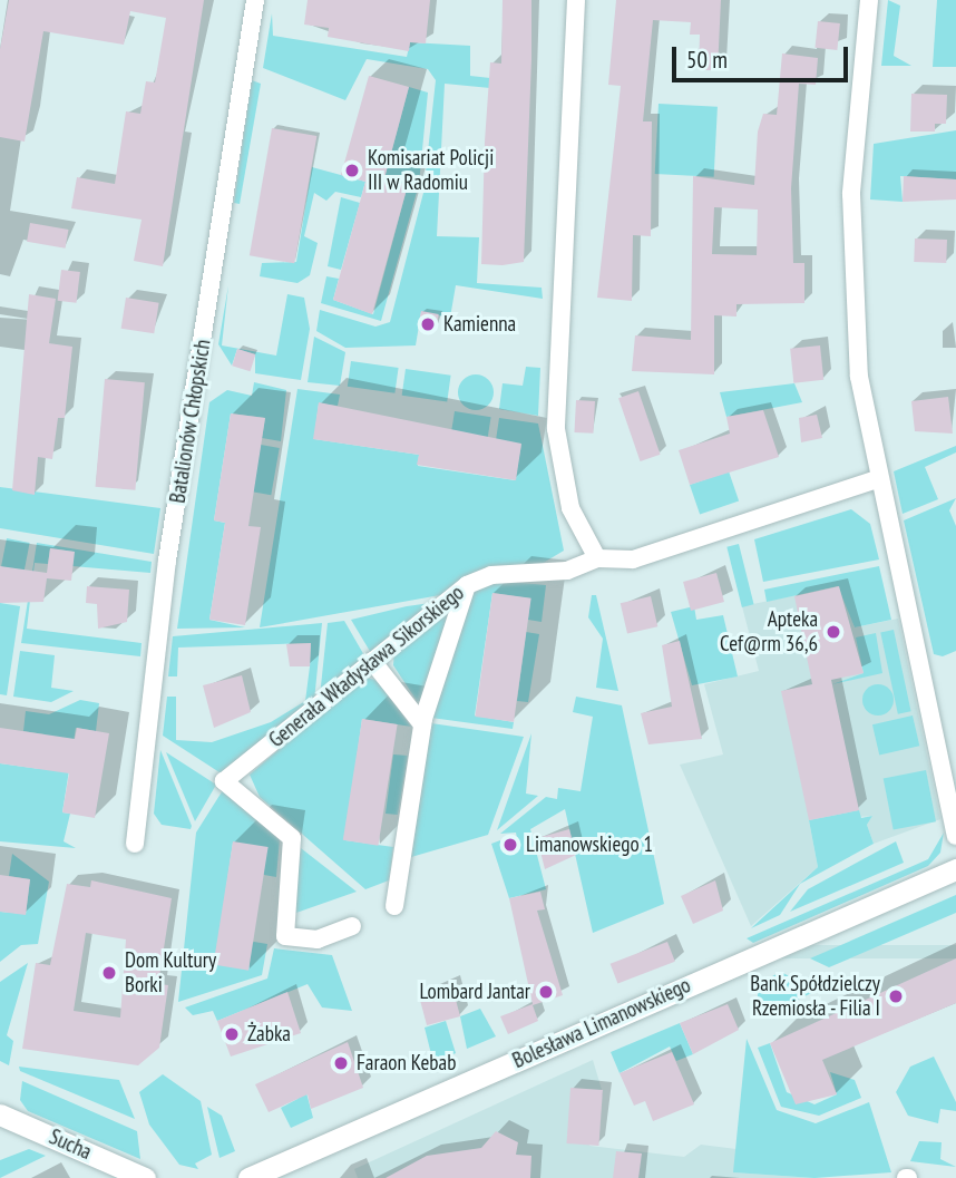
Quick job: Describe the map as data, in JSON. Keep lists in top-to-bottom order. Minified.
{"streets":{"street":["Batalionów Chłopskich","Generała Władysława Sikorskiego","Bolesława Limanowskiego","Sucha"]},"places":["Komisariat Policji III w Radomiu","Kamienna","Apteka Cef@rm 36,6","Limanowskiego 1","Dom Kultury Borki","Lombard Jantar","Bank Spółdzielczy Rzemiosła - Filia I","Żabka","Faraon Kebab"],"scale_bar":"50 m"}
